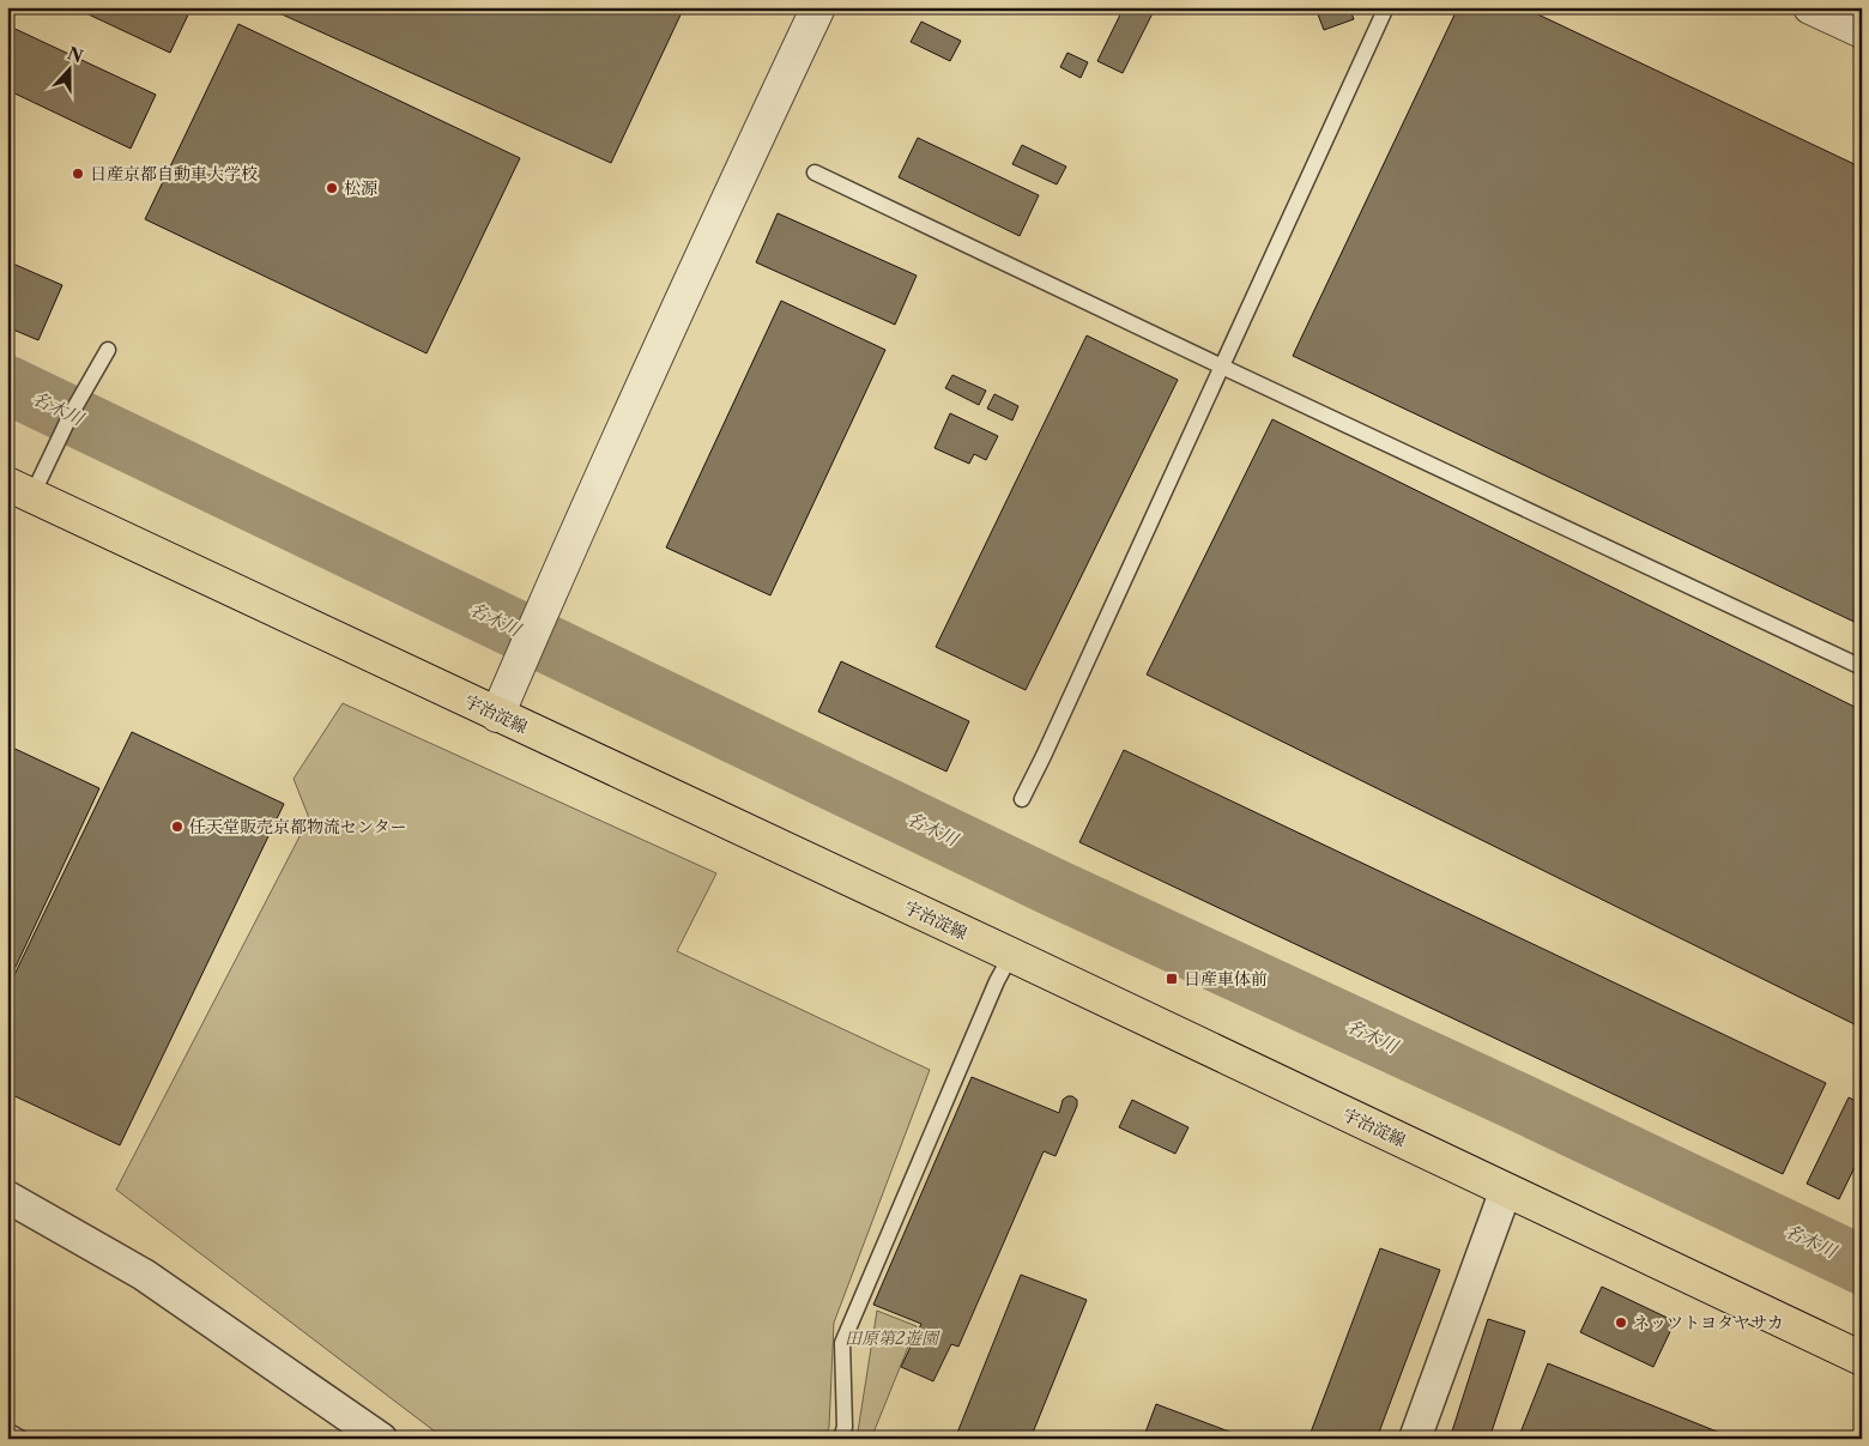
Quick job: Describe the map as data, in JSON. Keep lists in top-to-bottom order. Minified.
{"streets":{"main road":["宇治淀線"]},"water":["名木川"],"parks":["田原第2遊園"],"places":{"other":["日産京都自動車大学校","松源","任天堂販売京都物流センター","ネッツトヨタヤサカ"],"transit":["日産車体前"]},"north":"top"}
